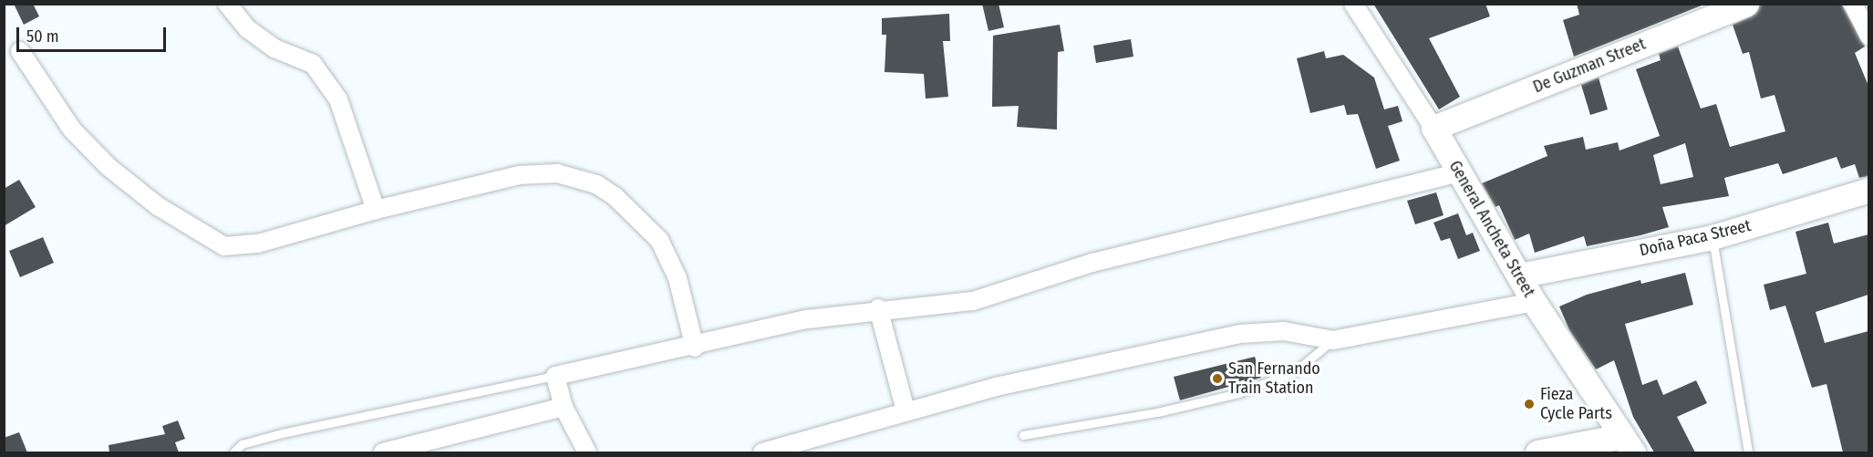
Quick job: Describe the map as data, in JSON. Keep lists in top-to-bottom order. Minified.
{"streets":{"street":["De Guzman Street","General Ancheta Street","Doña Paca Street"]},"crossings":[["De Guzman Street","General Ancheta Street"],["General Ancheta Street","Doña Paca Street"]],"places":["San Fernando Train Station","Fieza Cycle Parts"],"scale_bar":"50 m"}
